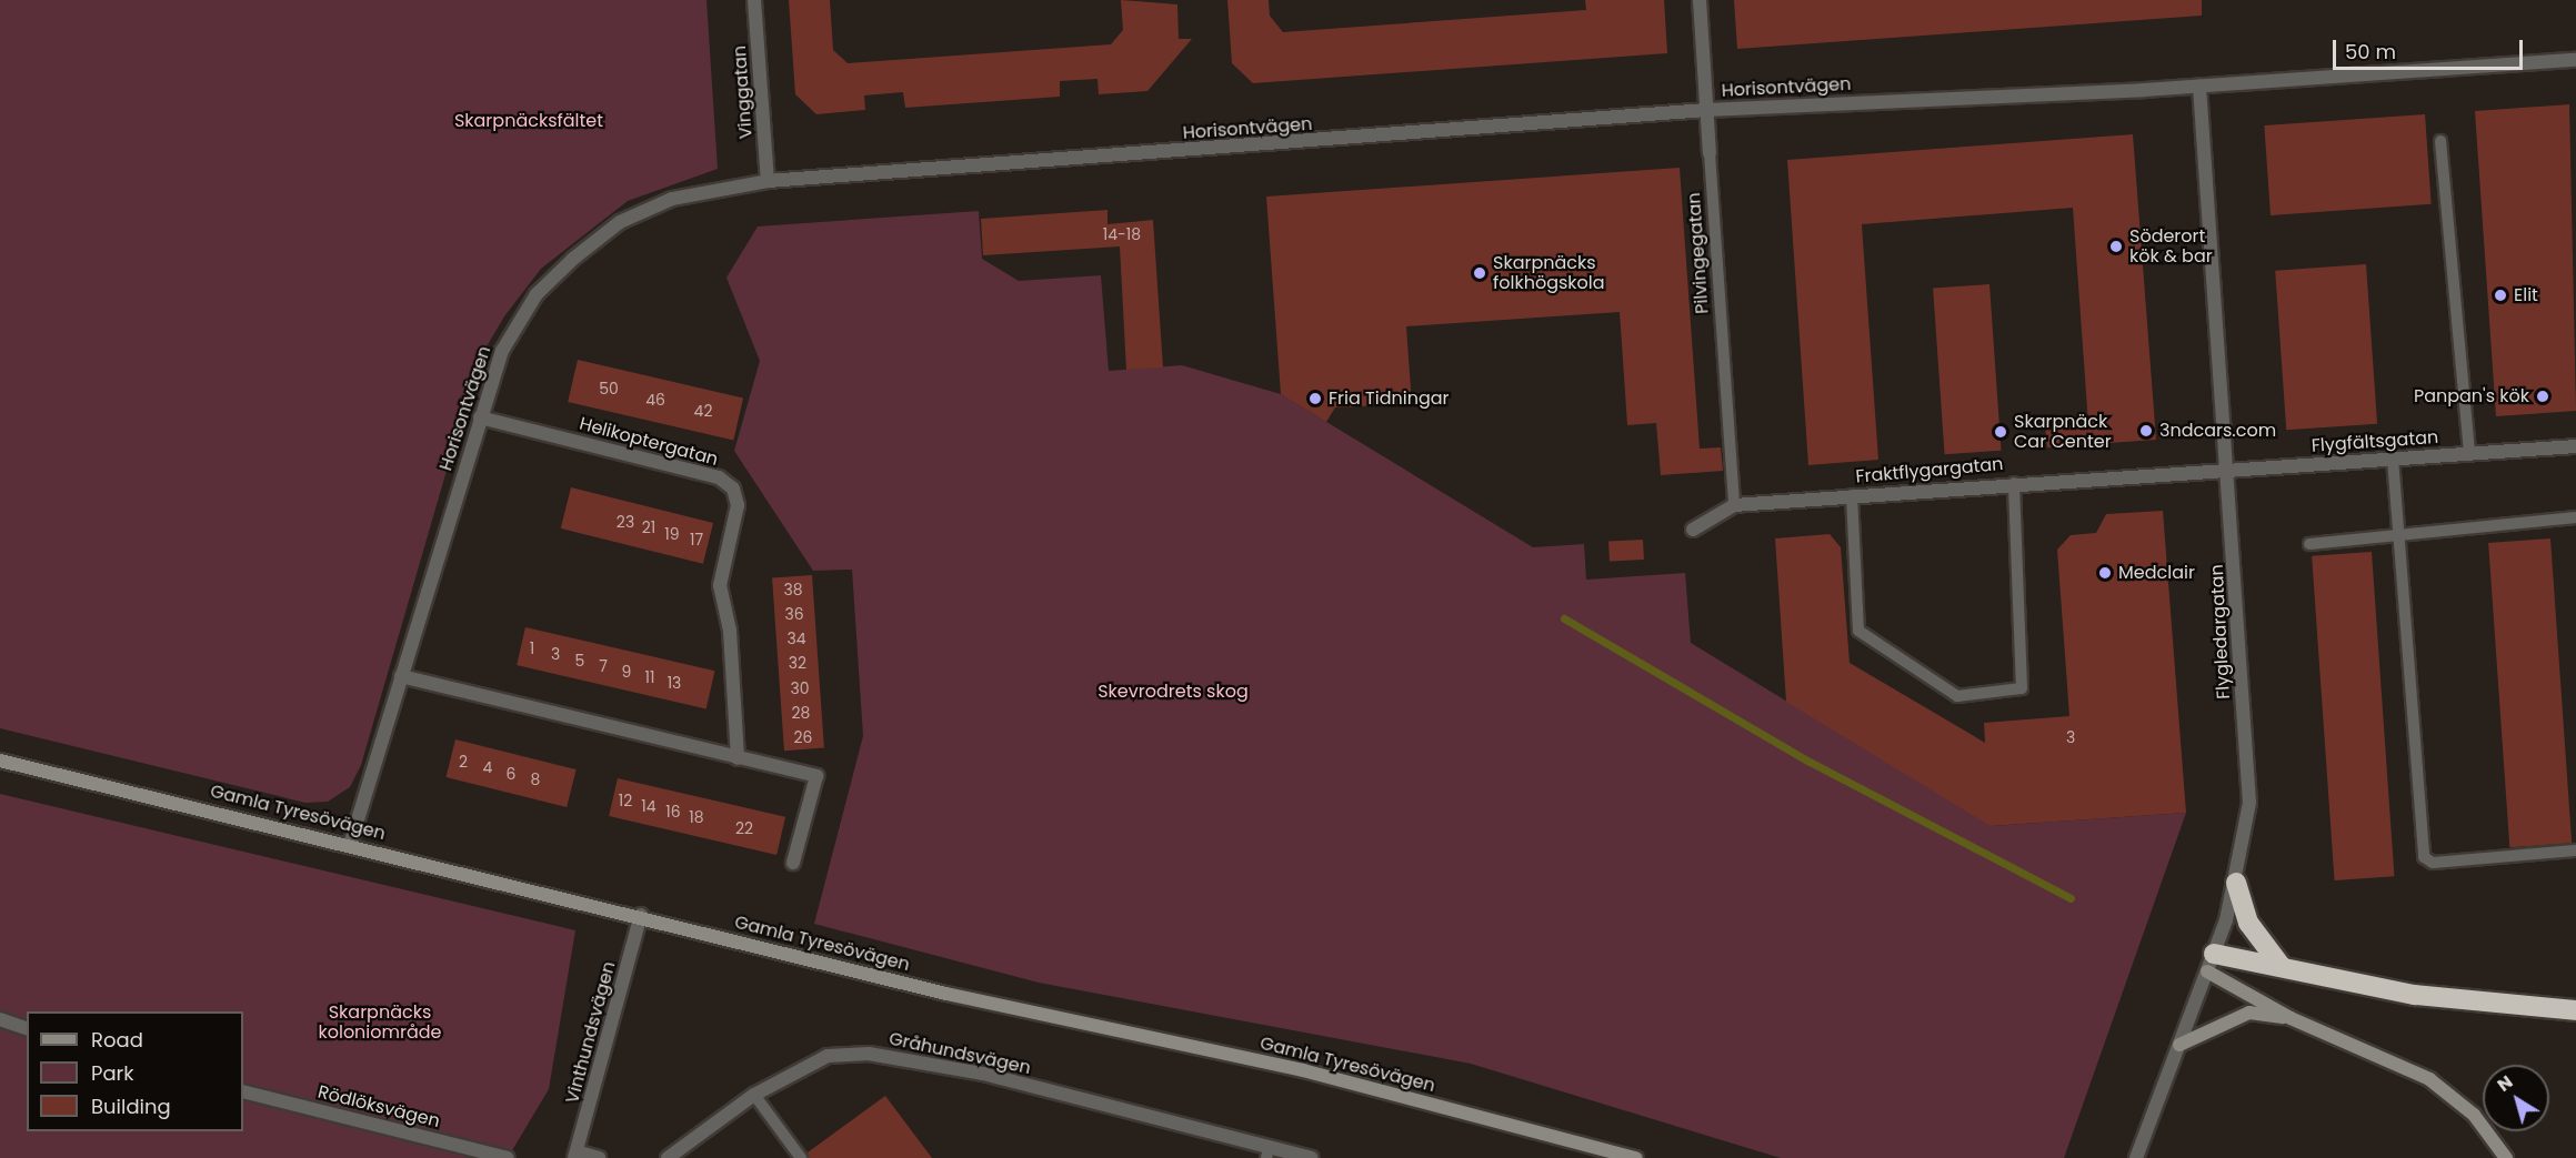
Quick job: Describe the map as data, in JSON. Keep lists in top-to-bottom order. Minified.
{"streets":{"street":["Horisontvägen","Vinggatan","Pilvingegatan","Helikoptergatan","Flygfältsgatan","Fraktflygargatan","Flygledargatan","Gamla Tyresövägen","Vinthundsvägen","Gråhundsvägen","Rödlöksvägen"]},"crossings":[["Horisontvägen","Vinggatan"],["Horisontvägen","Pilvingegatan"],["Horisontvägen","Helikoptergatan"],["Horisontvägen","Flygledargatan"],["Horisontvägen","Gamla Tyresövägen"],["Pilvingegatan","Fraktflygargatan"],["Flygfältsgatan","Fraktflygargatan"],["Flygfältsgatan","Flygledargatan"],["Gamla Tyresövägen","Vinthundsvägen"]],"parks":["Skarpnäcksfältet","Skevrodrets skog","Skarpnäcks koloniområde"],"places":["Söderort kök & bar","Skarpnäcks folkhögskola","Elit","Panpan's kök","Fria Tidningar","3ndcars.com","Skarpnäck Car Center","Medclair"],"house_numbers":["14-18","50","46","42","23","21","19","17","38","36","34","1","3","5","32","7","9","11","13","30","28","26","3","2","4","6","8","12","14","16","18","22"],"legend":["Road","Park","Building"],"scale_bar":"50 m","north":"top left"}
